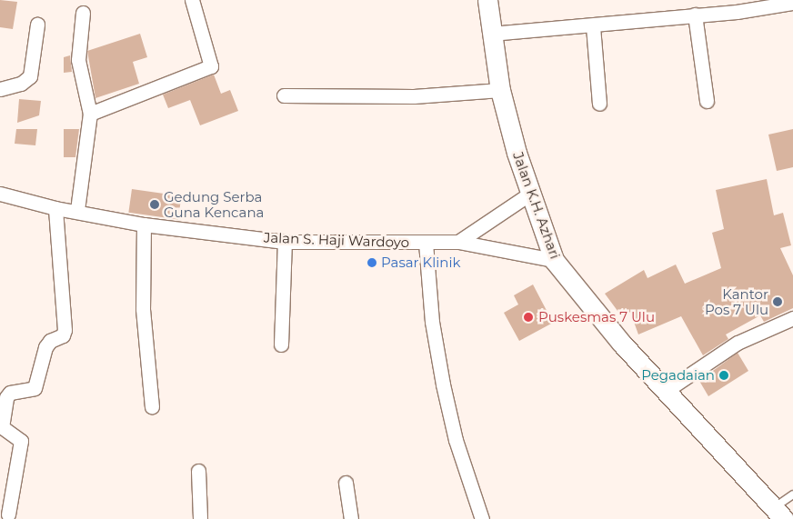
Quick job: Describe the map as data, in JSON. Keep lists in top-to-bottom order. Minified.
{"streets":{"street":["Jalan K.H. Azhari","Jalan S. Haji Wardoyo"]},"crossings":[["Jalan K.H. Azhari","Jalan S. Haji Wardoyo"]],"places":["Gedung Serba Guna Kencana","Pasar Klinik","Kantor Pos 7 Ulu","Puskesmas 7 Ulu","Pegadaian"]}
